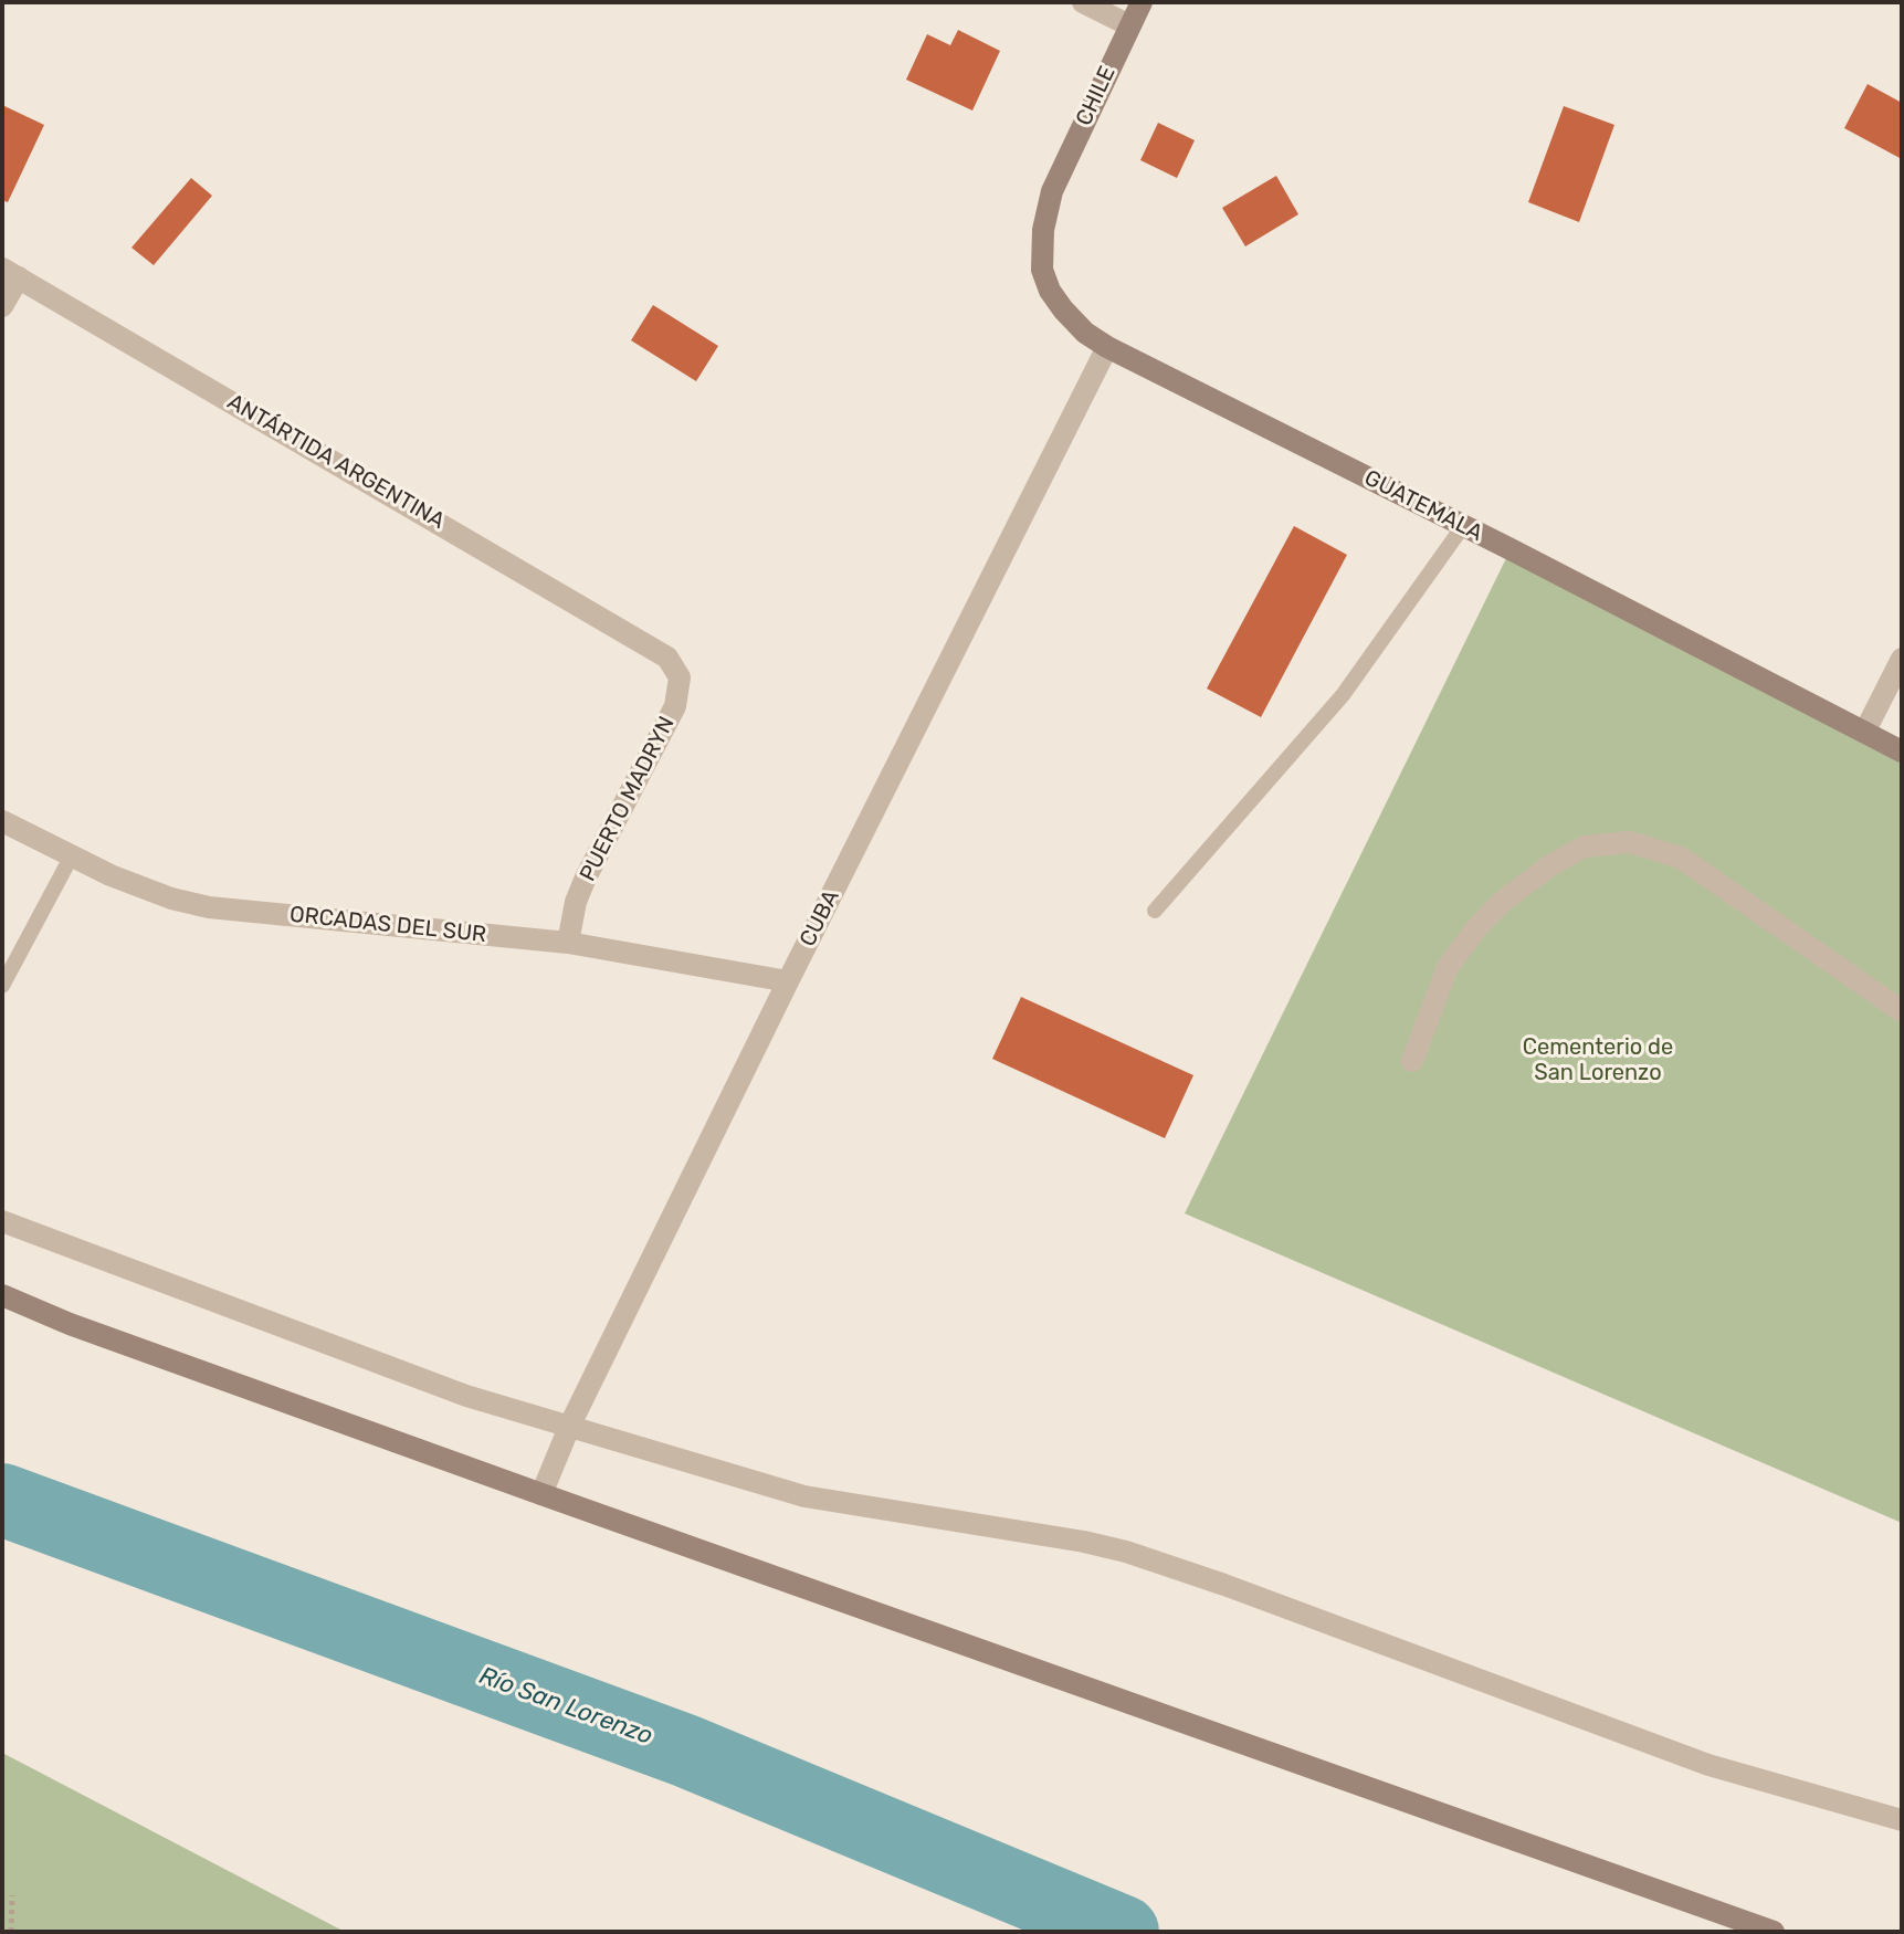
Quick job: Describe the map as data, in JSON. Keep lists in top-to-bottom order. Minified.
{"streets":{"street":["CHILE","ANTÁRTIDA ARGENTINA","GUATEMALA","PUERTO MADRYN","CUBA","ORCADAS DEL SUR"]},"crossings":[["CHILE","GUATEMALA"],["ANTÁRTIDA ARGENTINA","PUERTO MADRYN"],["GUATEMALA","CUBA"],["PUERTO MADRYN","ORCADAS DEL SUR"],["CUBA","ORCADAS DEL SUR"]],"water":["Río San Lorenzo"],"parks":["Cementerio de San Lorenzo"]}
